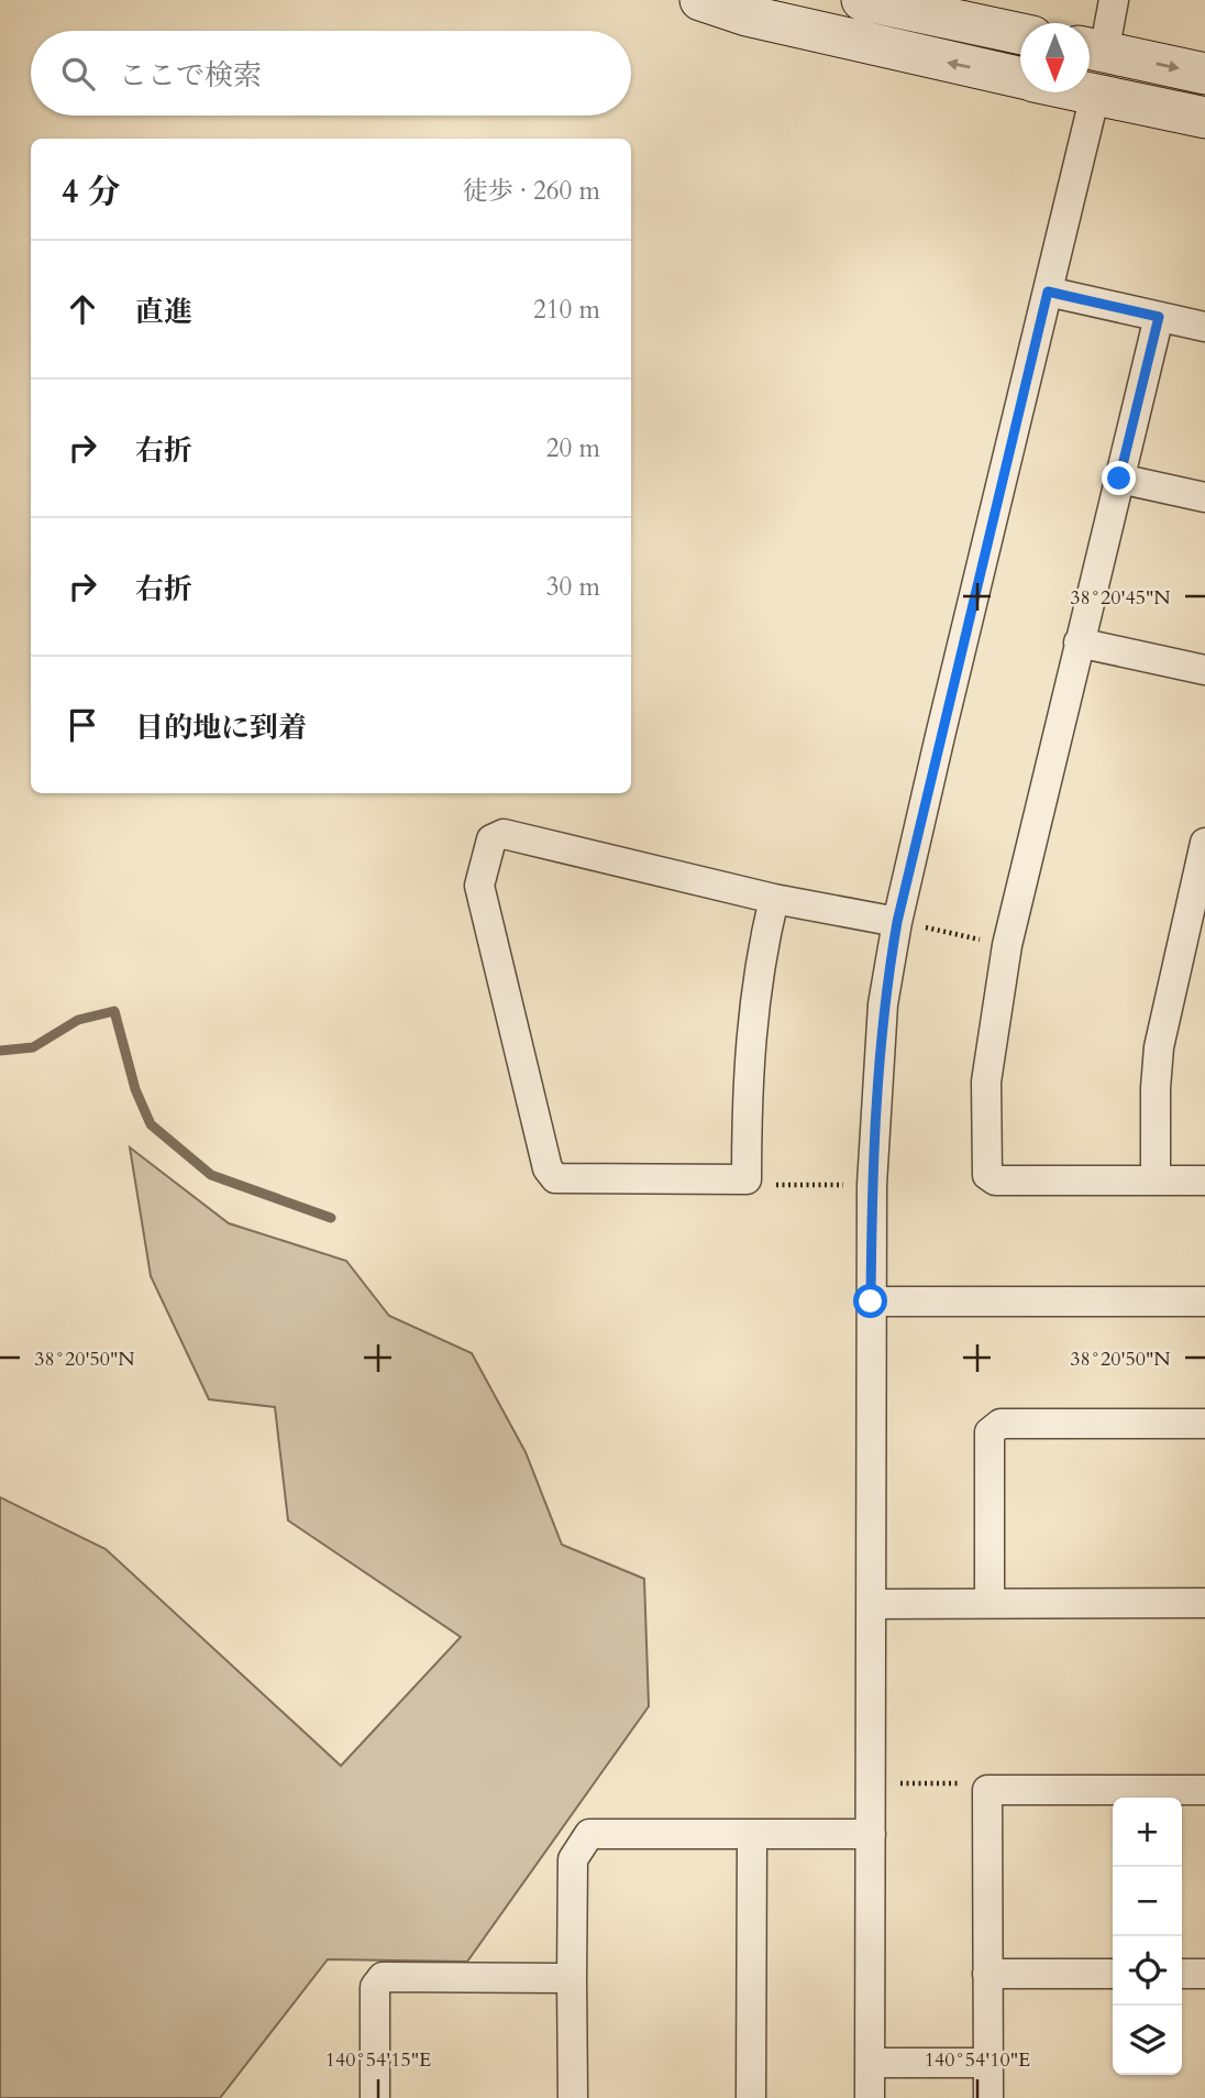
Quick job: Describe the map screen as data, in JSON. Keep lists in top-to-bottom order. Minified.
{"north":"bottom","page":{"search":"ここで検索","heading":["4 分","徒歩 · 260 m"],"list":[["直進","210 m"],["右折","20 m"],["右折","30 m"],"目的地に到着"],"map_buttons":["+","−"]},"coordinates":["38°20'45\"N","38°20'50\"N","140°54'15\"E","140°54'10\"E"]}
